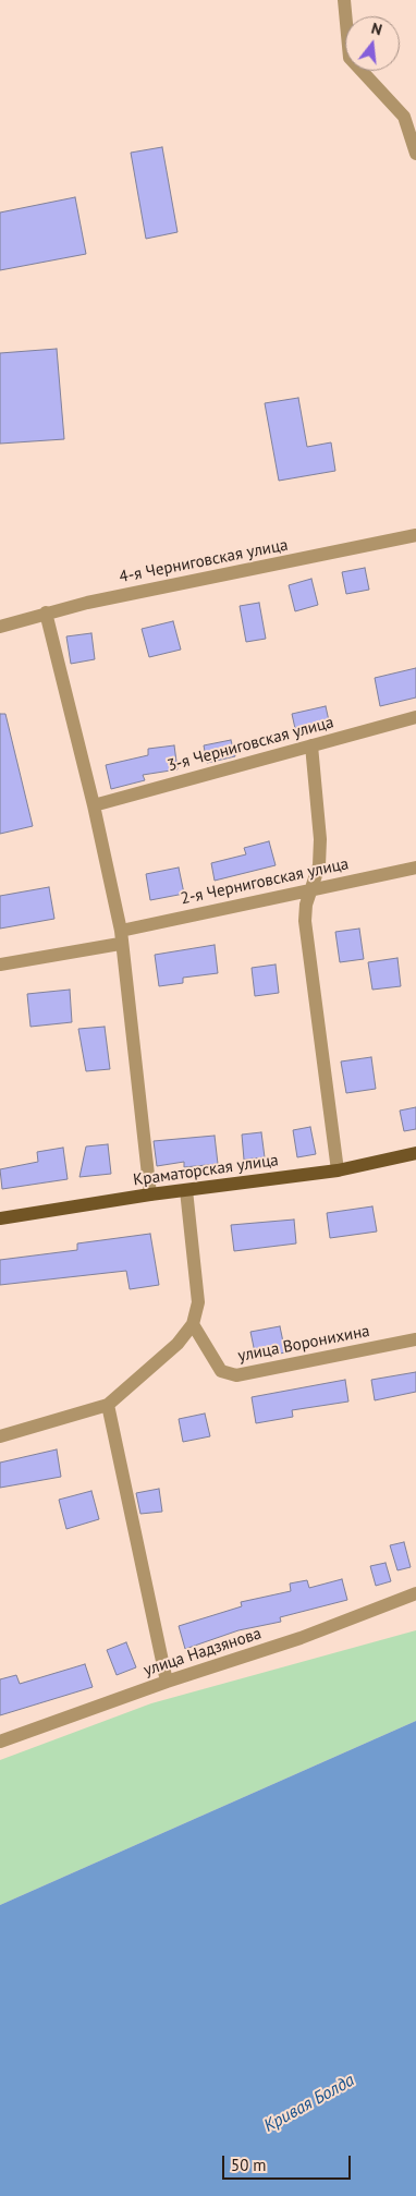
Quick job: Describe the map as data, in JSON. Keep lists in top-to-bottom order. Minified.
{"streets":{"main road":["Краматорская улица"],"street":["4-я Черниговская улица","3-я Черниговская улица","2-я Черниговская улица","улица Воронихина","улица Надзянова"]},"water":["Кривая Болда"],"scale_bar":"50 m","north":"top"}
